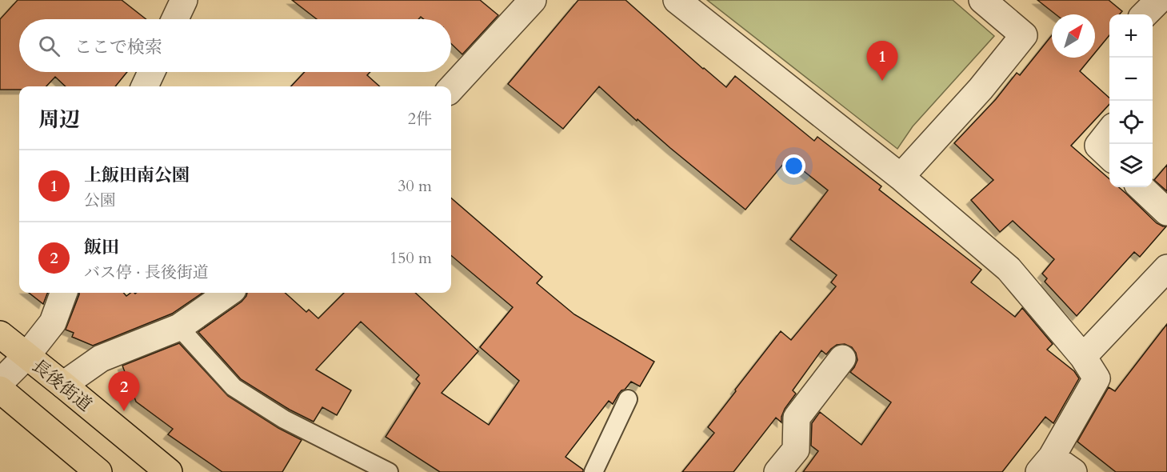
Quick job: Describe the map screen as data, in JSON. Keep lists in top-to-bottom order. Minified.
{"streets":{"main road":["長後街道"]},"north":"top right","page":{"map_buttons":["+","−"],"search":"ここで検索","pins":["1","2"],"heading":["周辺","2件"],"list":[{"mark":"1","name":"上飯田南公園","note":"公園","value":"30 m"},{"mark":"2","name":"飯田","note":"バス停 · 長後街道","value":"150 m"}]}}
